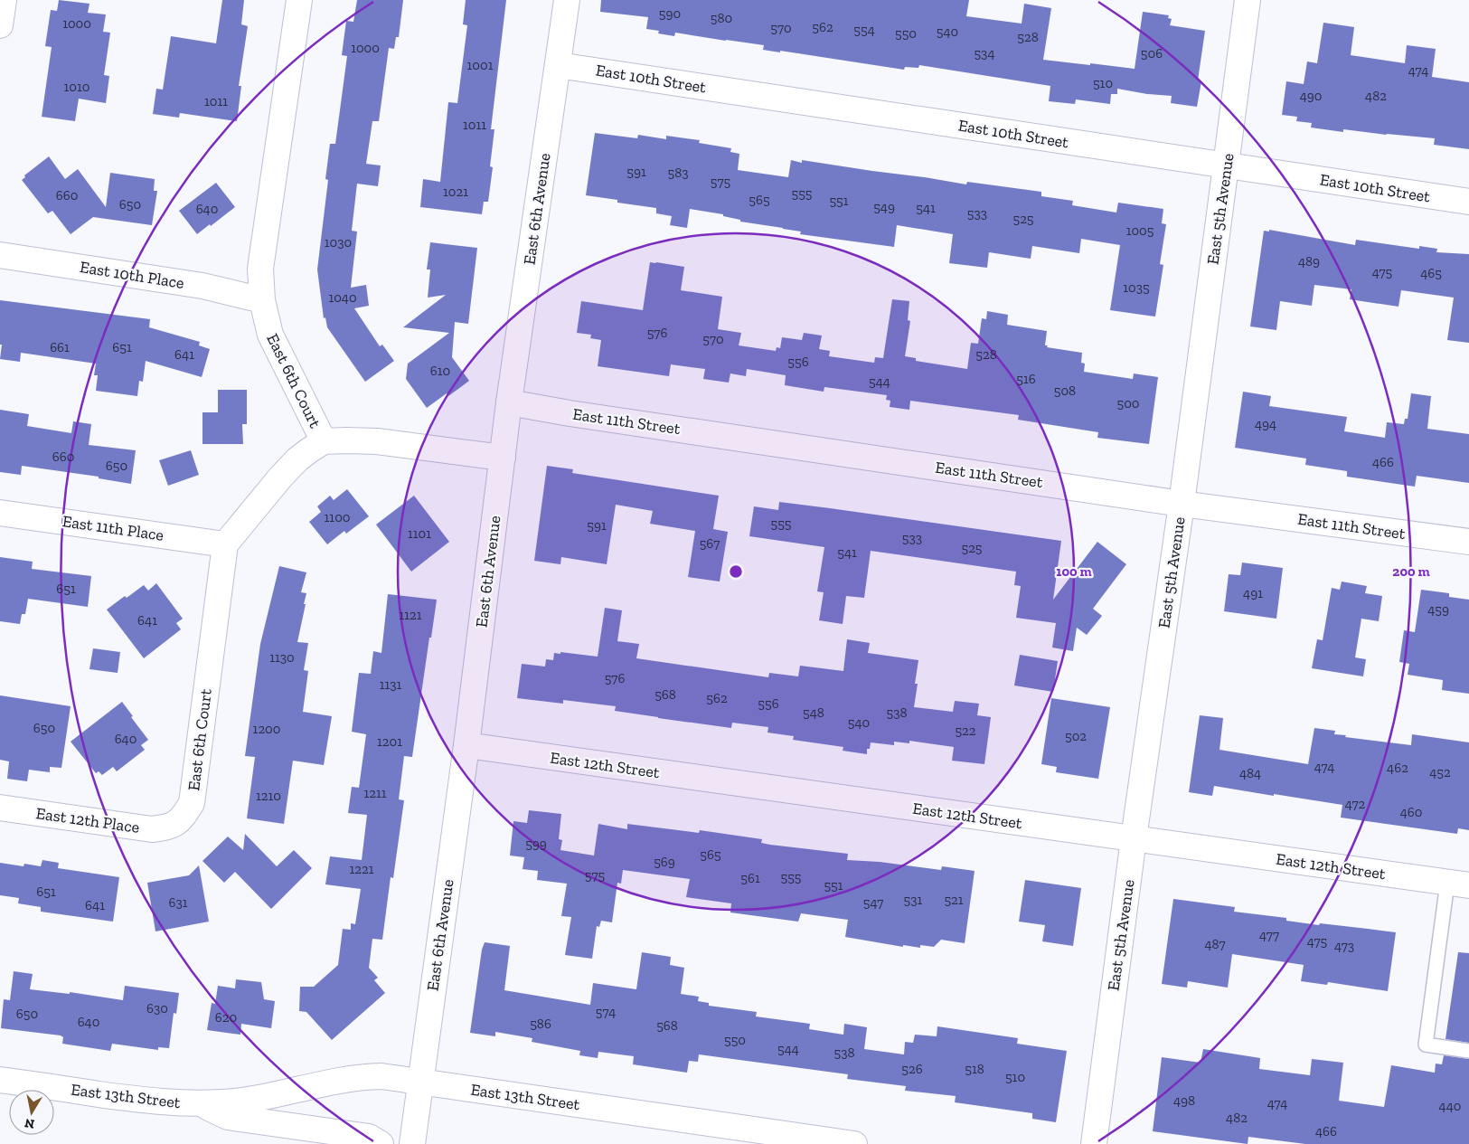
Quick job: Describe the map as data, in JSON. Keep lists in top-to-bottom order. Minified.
{"streets":{"street":["East 10th Street","East 6th Avenue","East 5th Avenue","East 10th Place","East 6th Court","East 11th Street","East 11th Place","East 12th Street","East 12th Place","East 13th Street"]},"crossings":[["East 10th Street","East 6th Avenue"],["East 10th Street","East 5th Avenue"],["East 6th Avenue","East 11th Street"],["East 6th Avenue","East 12th Street"],["East 6th Avenue","East 13th Street"],["East 5th Avenue","East 11th Street"],["East 5th Avenue","East 12th Street"],["East 10th Place","East 6th Court"],["East 6th Court","East 11th Place"],["East 6th Court","East 12th Place"]],"house_numbers":["590","580","1000","562","570","554","540","550","528","1000","534","506","1001","474","510","1010","490","482","1011","1011","591","583","575","1021","555","660","565","551","650","549","541","640","533","525","1005","1030","489","475","465","1035","1040","576","570","661","651","641","528","556","610","516","544","508","500","494","660","466","650","1100","555","591","1101","533","567","525","541","651","491","459","1121","641","1130","576","1131","568","562","556","548","538","540","650","1200","522","502","640","1201","474","462","452","484","1211","1210","472","460","599","565","569","1221","575","555","561","551","651","531","521","631","547","641","477","475","487","473","630","574","650","620","640","586","568","550","544","538","526","518","510","498","474","440","482","466"],"north":"bottom","rings":["100 m","200 m"]}
